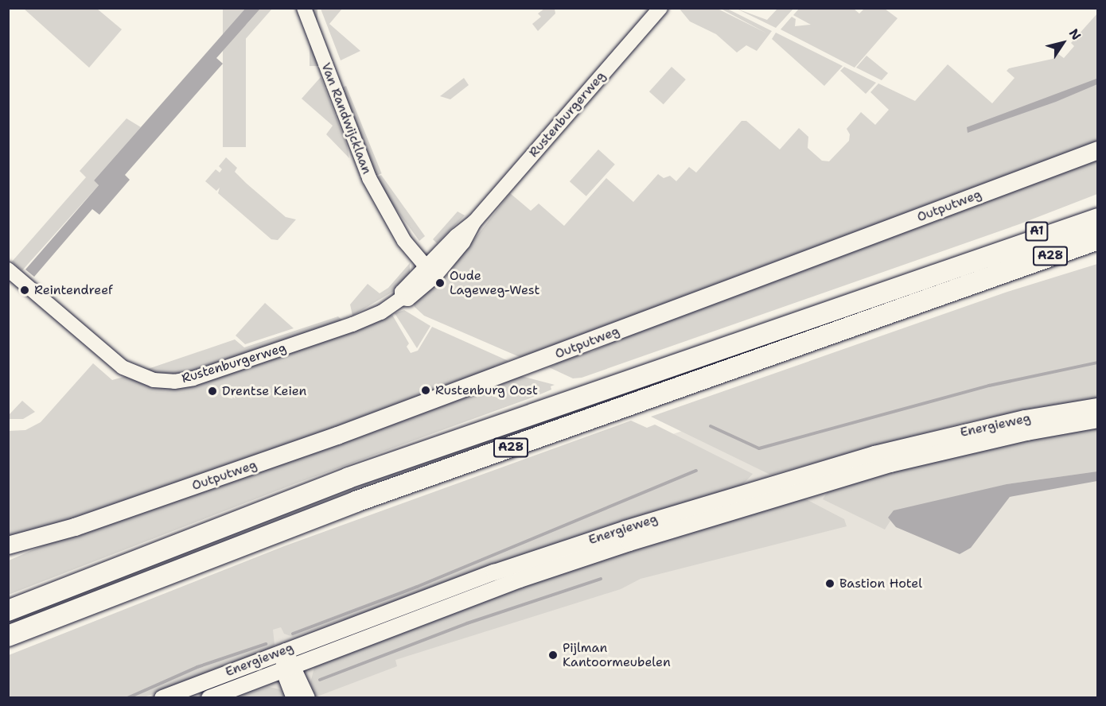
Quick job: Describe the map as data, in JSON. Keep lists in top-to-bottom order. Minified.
{"streets":{"highway":["A1","A28"],"main road":["Outputweg","Energieweg"],"street":["Rustenburgerweg","Van Randwijcklaan"]},"crossings":[["Rustenburgerweg","Van Randwijcklaan"],["A1","A28"]],"places":["Oude Lageweg-West","Reintendreef","Rustenburg Oost","Drentse Keien","Bastion Hotel","Pijlman Kantoormeubelen"],"north":"top right"}
